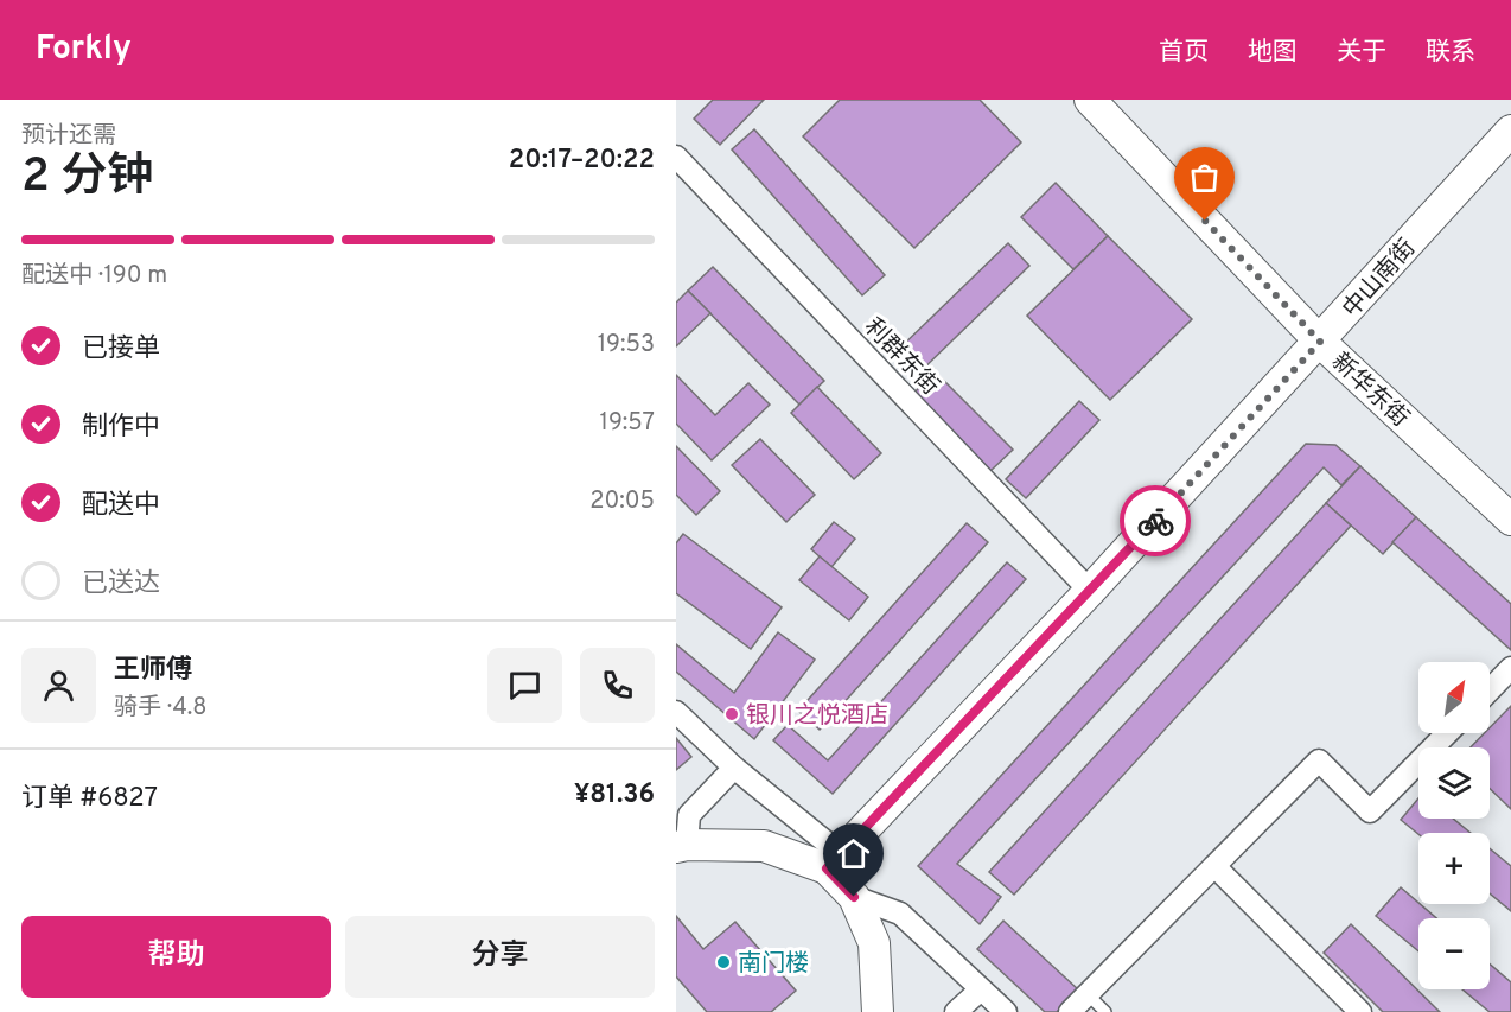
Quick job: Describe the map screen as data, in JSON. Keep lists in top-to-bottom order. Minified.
{"streets":{"street":["中山南街","利群东街","新华东街"]},"crossings":[["中山南街","利群东街"],["中山南街","新华东街"]],"places":["银川之悦酒店","南门楼"],"north":"top right","page":{"header":"Forkly","nav":["首页","地图","关于","联系"],"heading":["2 分钟","预计还需","20:17–20:22"],"panel":["王师傅","骑手 · 4.8","订单 #6827","¥81.36"],"bar":"配送中 · 190 m","list":[["已接单","19:53"],["制作中","19:57"],["配送中","20:05"],"已送达"],"map_buttons":["+","−"],"buttons":["帮助","分享"]}}
